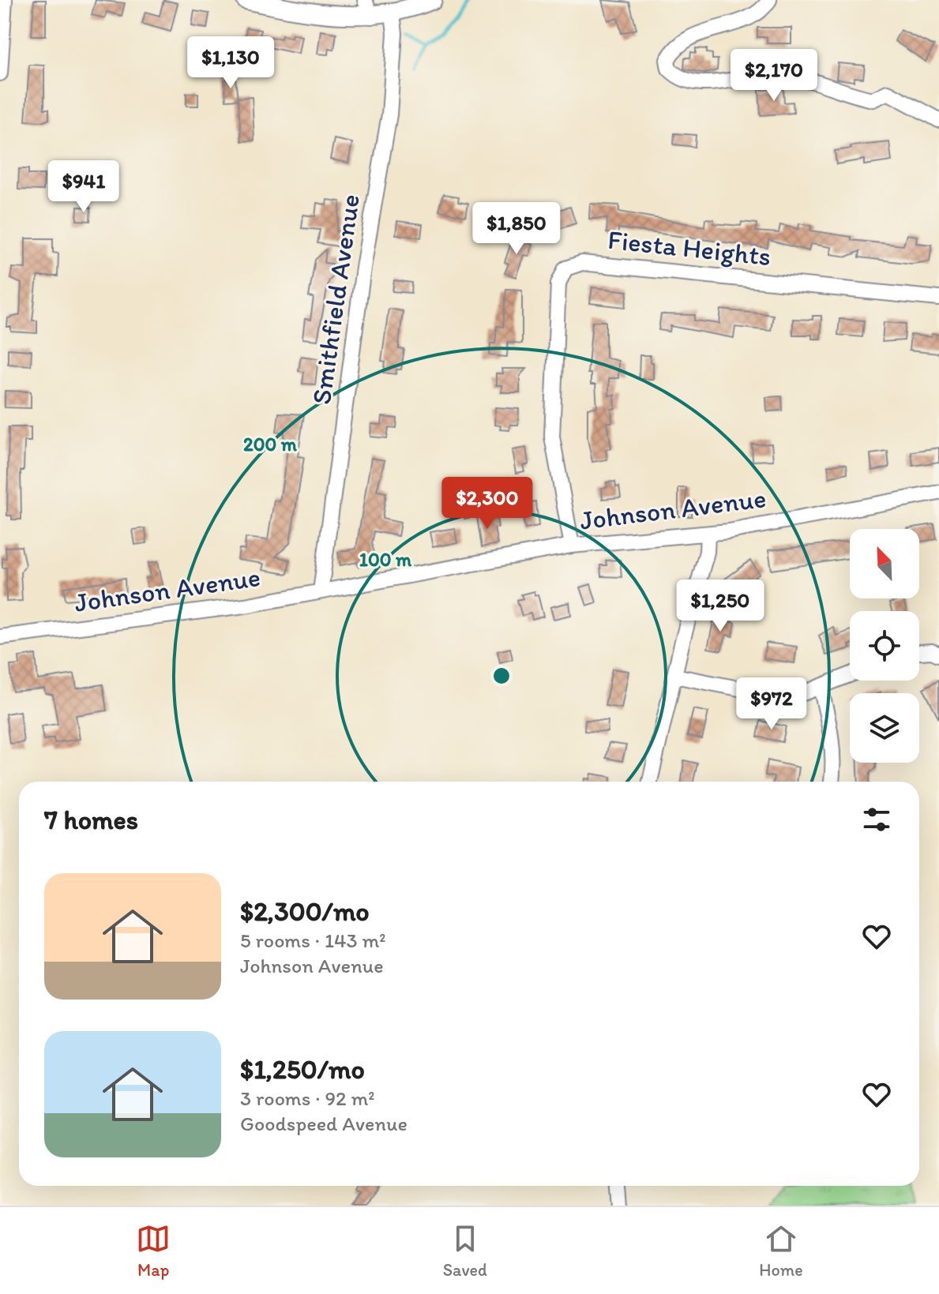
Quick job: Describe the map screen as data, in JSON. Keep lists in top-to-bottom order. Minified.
{"streets":{"street":["Fiesta Heights","Smithfield Avenue","Johnson Avenue"]},"crossings":[["Fiesta Heights","Johnson Avenue"],["Smithfield Avenue","Johnson Avenue"]],"north":"top left","page":{"price":["$1,130","$2,170","$941","$1,850","$2,300","$1,250","$972"],"heading":"7 homes","list":[{"name":"$2,300/mo","note":"5 rooms · 143 m² · Johnson Avenue"},{"name":"$1,250/mo","note":"3 rooms · 92 m² · Goodspeed Avenue"}],"tabs":["Map","Saved","Home"]},"rings":["200 m","100 m"]}
